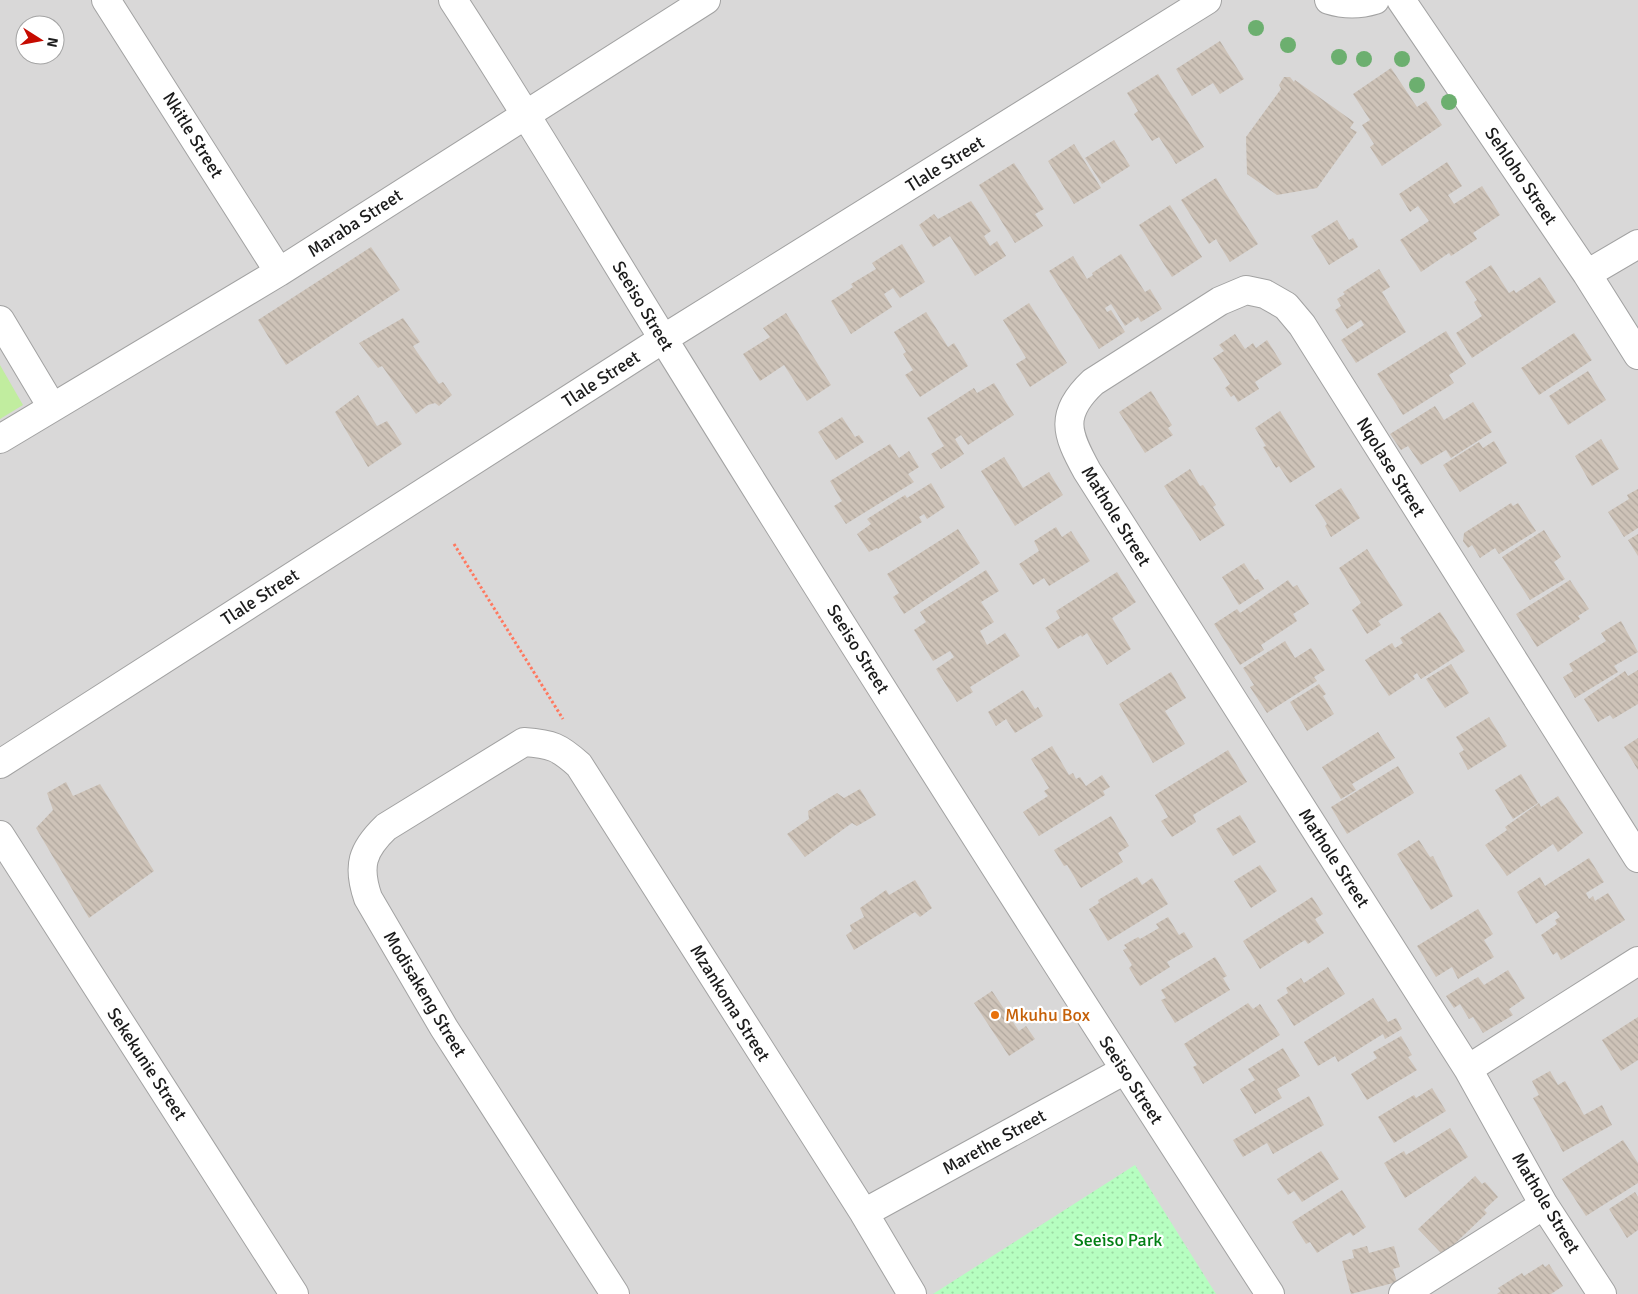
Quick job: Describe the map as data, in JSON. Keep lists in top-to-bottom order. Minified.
{"streets":{"street":["Nkitle Street","Tlale Street","Sehloho Street","Maraba Street","Seeiso Street","Nqolase Street","Mathole Street","Modisakeng Street","Mzankoma Street","Sekekunie Street","Marethe Street"]},"crossings":[["Nkitle Street","Maraba Street"],["Tlale Street","Seeiso Street"],["Maraba Street","Seeiso Street"],["Seeiso Street","Marethe Street"],["Nqolase Street","Mathole Street"],["Modisakeng Street","Mzankoma Street"],["Mzankoma Street","Marethe Street"]],"parks":["Seeiso Park"],"places":["Mkuhu Box"],"north":"right"}
